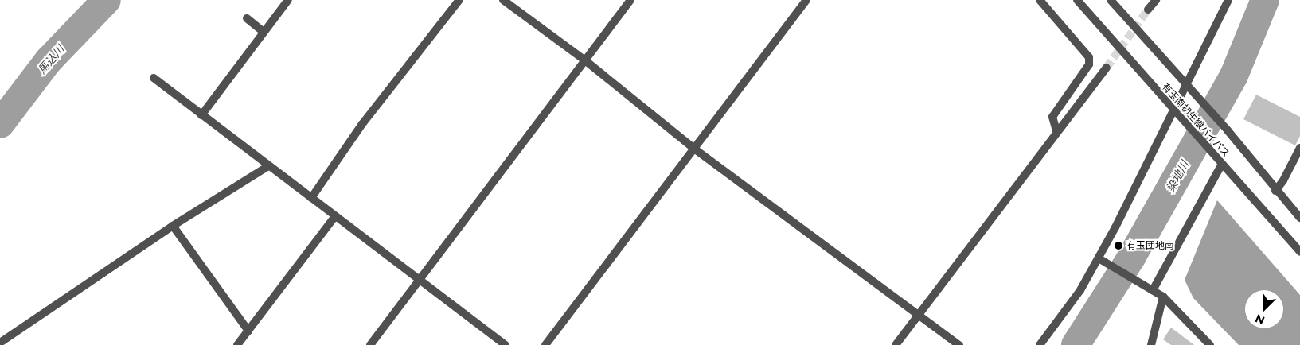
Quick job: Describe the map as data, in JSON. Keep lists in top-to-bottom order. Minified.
{"streets":{"street":["有玉南初生線バイパス"]},"water":["馬込川","染地川"],"places":["有玉団地南"],"north":"bottom left"}
